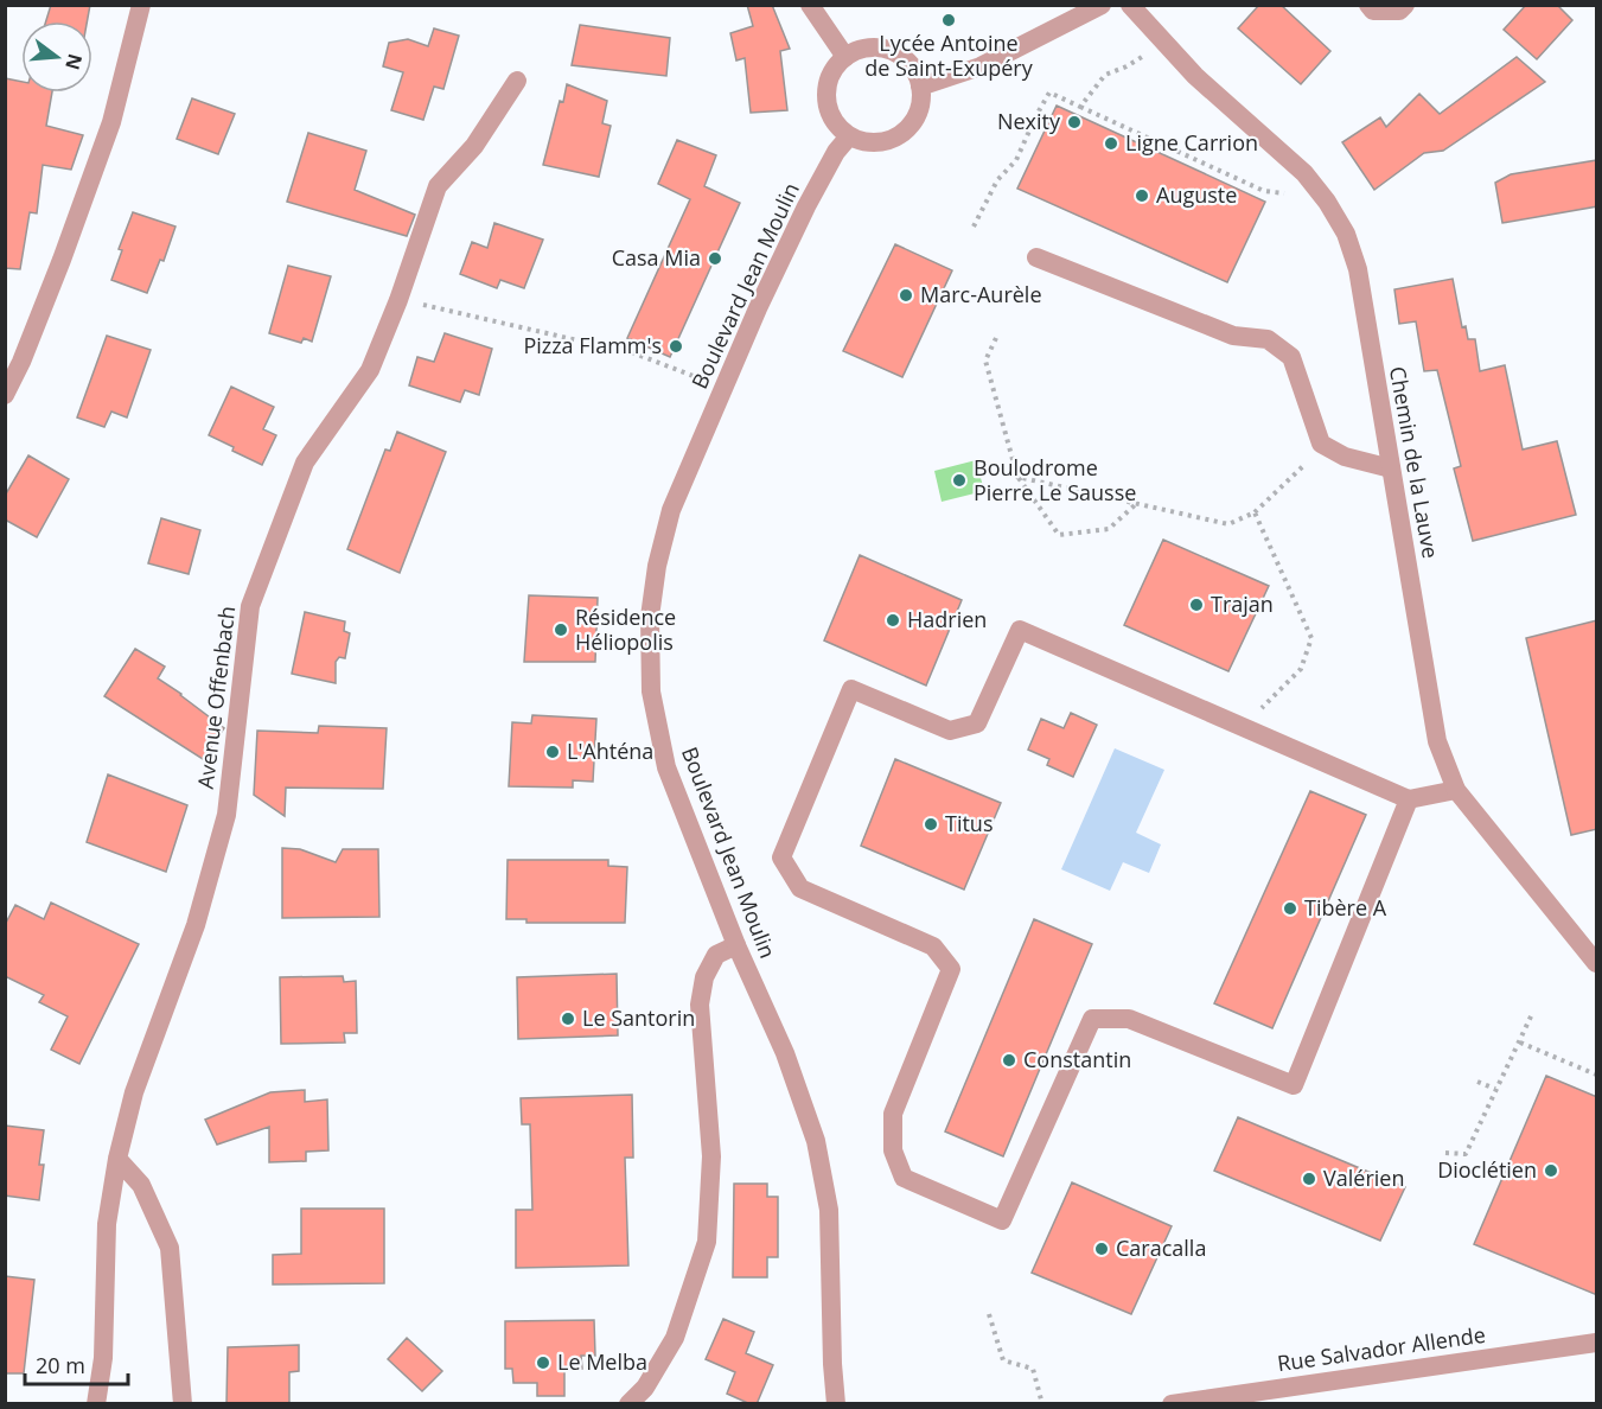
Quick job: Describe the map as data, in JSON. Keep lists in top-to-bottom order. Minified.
{"streets":{"street":["Boulevard Jean Moulin","Chemin de la Lauve","Avenue Offenbach","Rue Salvador Allende"]},"places":["Lycée Antoine de Saint-Exupéry","Nexity","Ligne Carrion","Auguste","Casa Mia","Marc-Aurèle","Pizza Flamm's","Boulodrome Pierre Le Sausse","Trajan","Hadrien","Résidence Héliopolis","L'Ahténa","Titus","Tibère A","Le Santorin","Constantin","Dioclétien","Valérien","Caracalla","Le Melba"],"scale_bar":"20 m","north":"right"}
